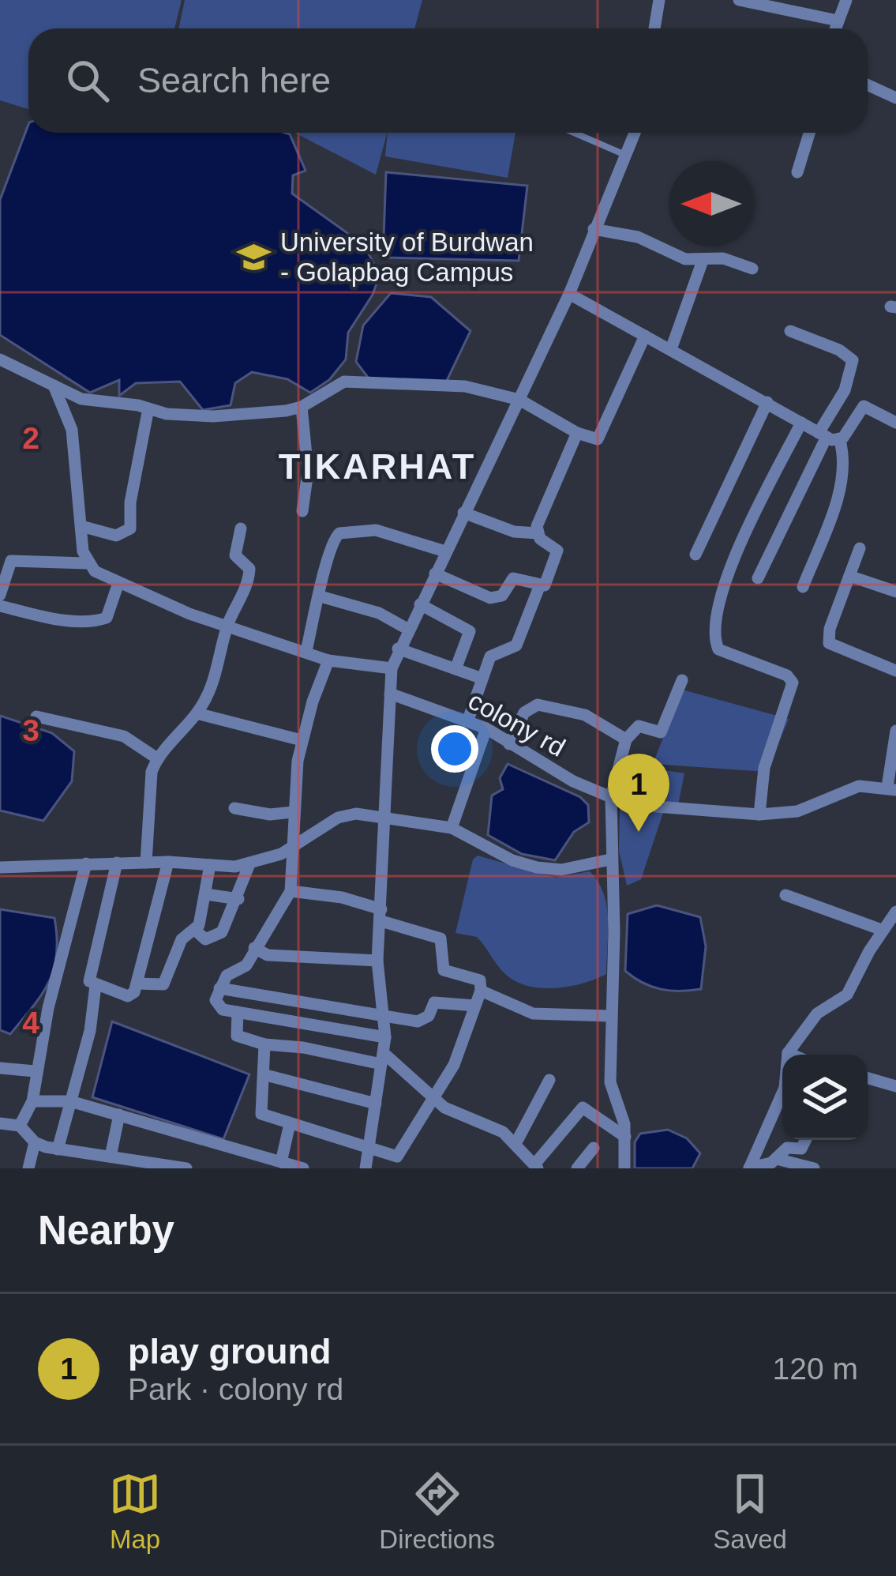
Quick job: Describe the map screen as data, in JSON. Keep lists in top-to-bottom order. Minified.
{"streets":{"street":["colony rd"]},"districts":["TIKARHAT"],"places":{"school or university":["University of Burdwan - Golapbag Campus"]},"north":"left","page":{"search":"Search here","pins":"1","heading":"Nearby","list":[{"mark":"1","name":"play ground","note":"Park · colony rd","value":"120 m"}],"nav":["Map","Directions","Saved"]},"grid":{"rows":["2","3","4"]}}
